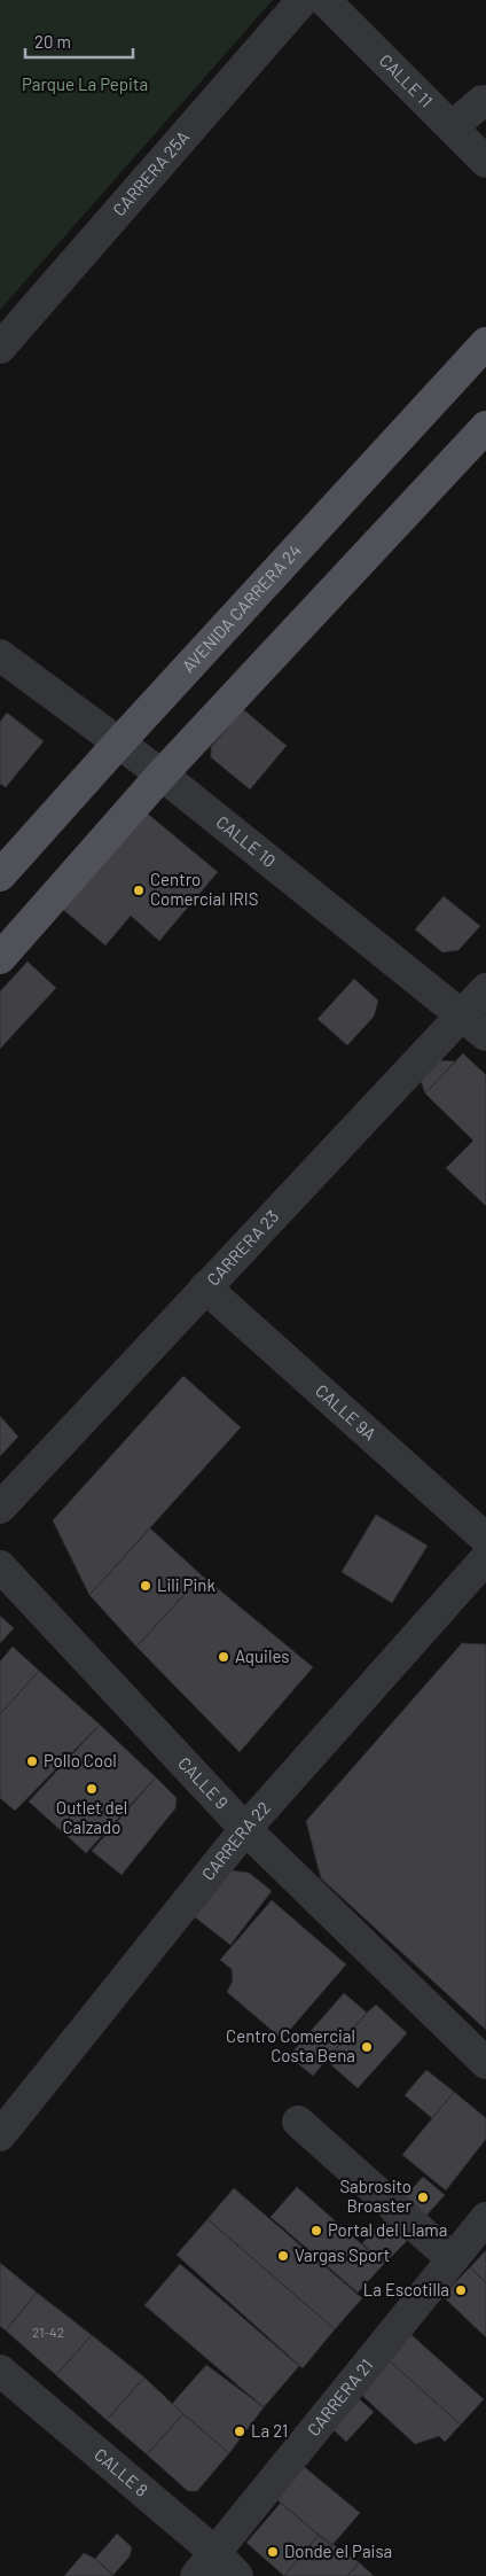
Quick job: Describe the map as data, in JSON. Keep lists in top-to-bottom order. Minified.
{"streets":{"main road":["AVENIDA CARRERA 24"],"street":["CALLE 11","CARRERA 25A","CALLE 10","CARRERA 23","CALLE 9A","CALLE 9","CARRERA 22","CARRERA 21","CALLE 8"]},"crossings":[["AVENIDA CARRERA 24","CALLE 10"],["CALLE 10","CARRERA 23"],["CARRERA 23","CALLE 9A"],["CALLE 9","CARRERA 22"],["CARRERA 21","CALLE 8"]],"parks":["Parque La Pepita"],"places":["Centro Comercial IRIS","Lili Pink","Aquiles","Pollo Cool","Outlet del Calzado","Centro Comercial Costa Bena","Sabrosito Broaster","Portal del Llama","Vargas Sport","La Escotilla","La 21","Donde el Paisa"],"house_numbers":["21-42"],"scale_bar":"20 m"}
